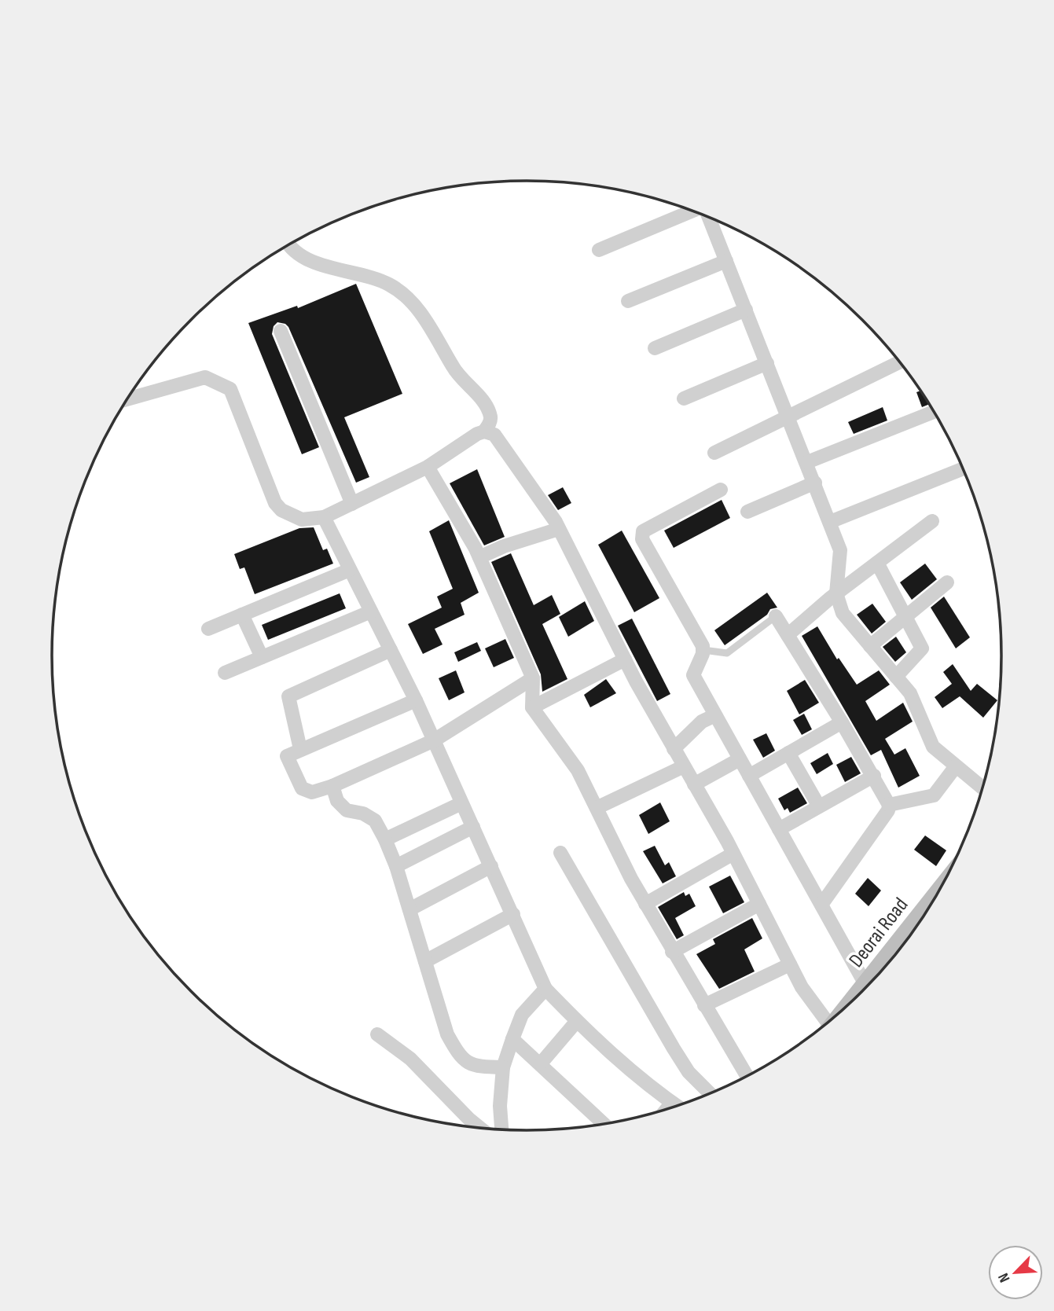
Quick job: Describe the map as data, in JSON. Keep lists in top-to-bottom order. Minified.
{"streets":{"street":["Deorai Road"]},"north":"bottom left"}
